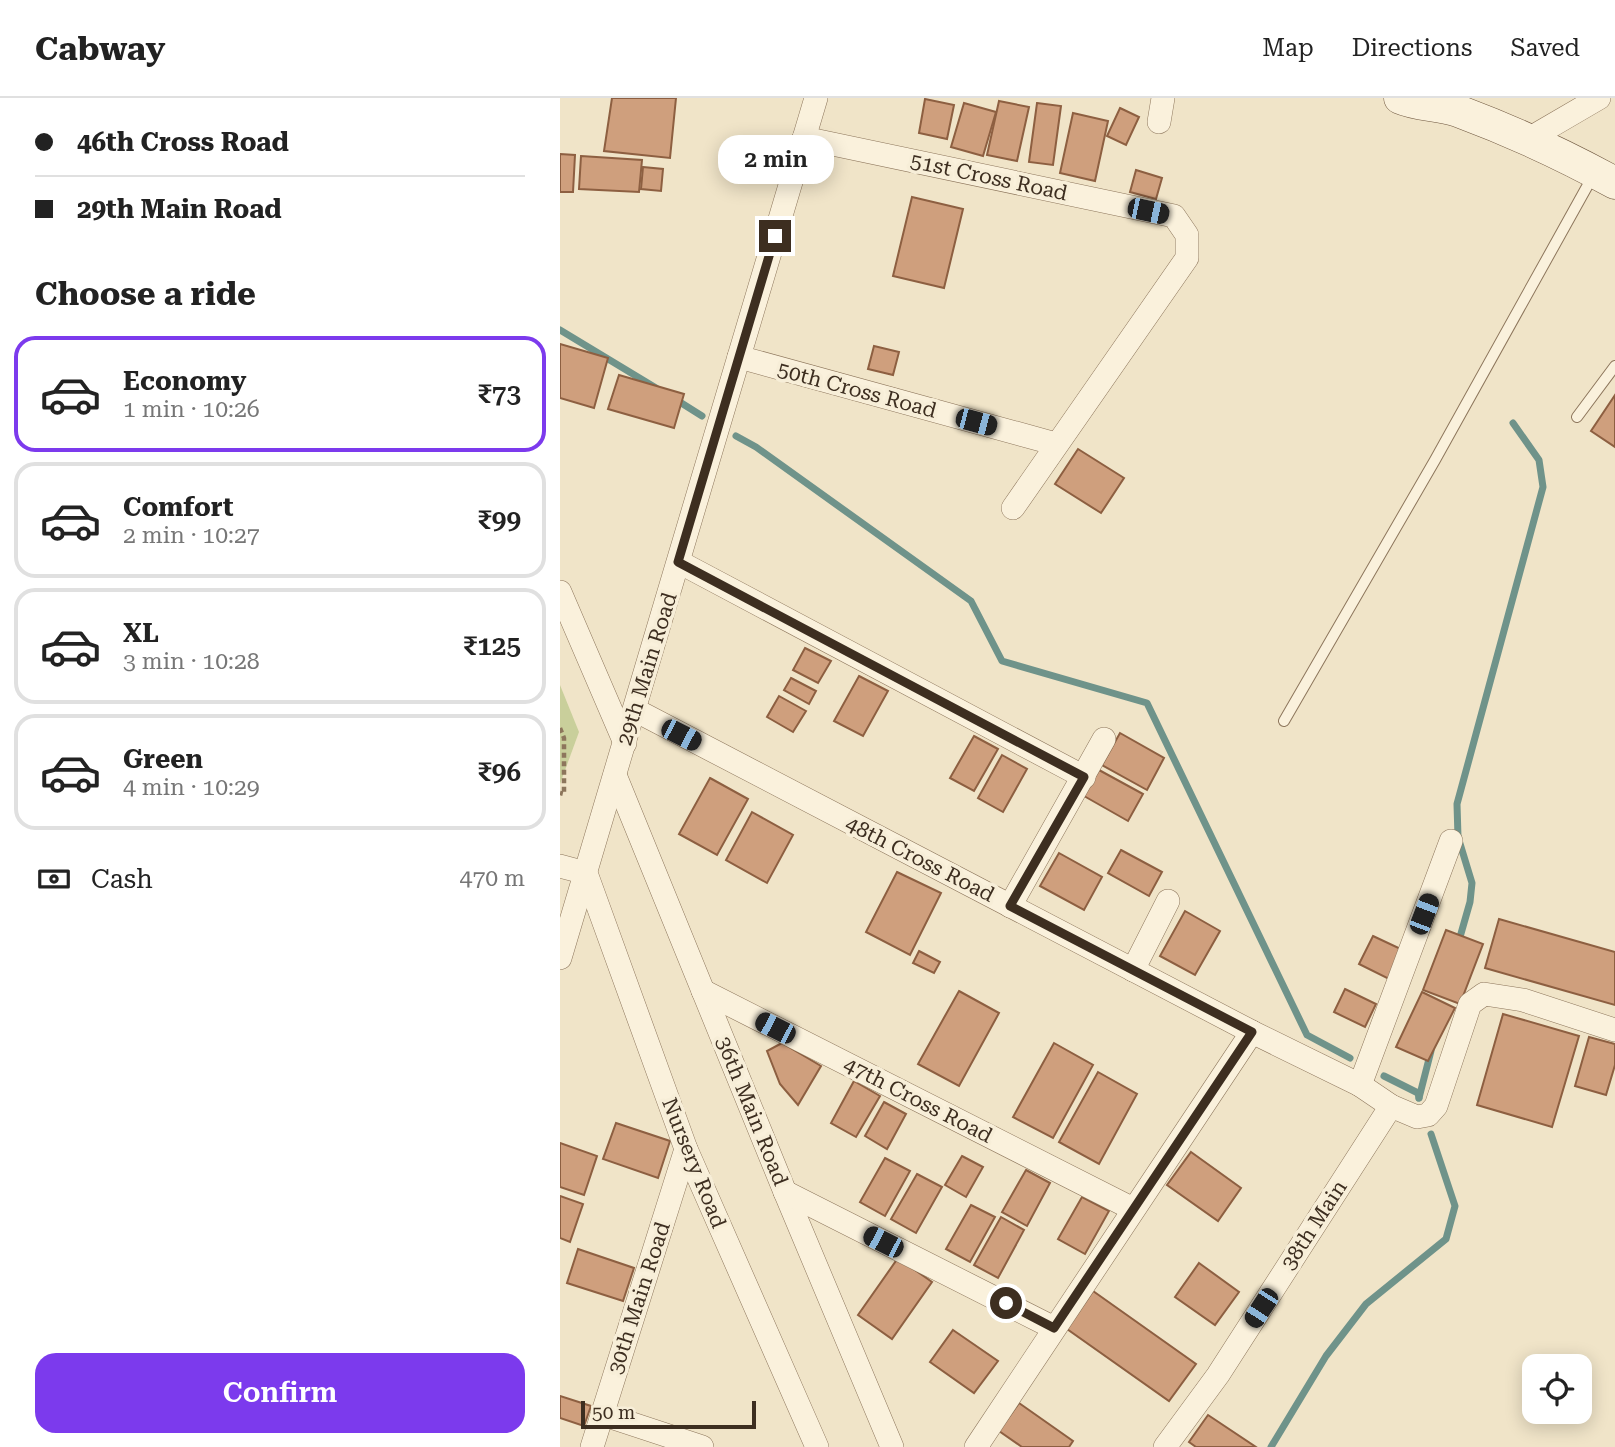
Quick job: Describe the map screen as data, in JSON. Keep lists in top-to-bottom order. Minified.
{"streets":{"street":["51st Cross Road","50th Cross Road","29th Main Road","48th Cross Road","47th Cross Road","36th Main Road","Nursery Road","38th Main","30th Main Road"]},"crossings":[["51st Cross Road","50th Cross Road"],["51st Cross Road","29th Main Road"],["50th Cross Road","29th Main Road"],["29th Main Road","48th Cross Road"],["29th Main Road","36th Main Road"],["29th Main Road","Nursery Road"],["48th Cross Road","38th Main"],["47th Cross Road","36th Main Road"],["Nursery Road","30th Main Road"]],"scale_bar":"50 m","page":{"header":"Cabway","nav":["Map","Directions","Saved"],"banner":["46th Cross Road","29th Main Road"],"bubble":"2 min","heading":"Choose a ride","list":[{"name":"Economy","note":"1 min · 10:26","value":"₹73"},{"name":"Comfort","note":"2 min · 10:27","value":"₹99"},{"name":"XL","note":"3 min · 10:28","value":"₹125"},{"name":"Green","note":"4 min · 10:29","value":"₹96"}],"pay":["Cash","470 m"],"buttons":"Confirm","scale":"50 m"}}
